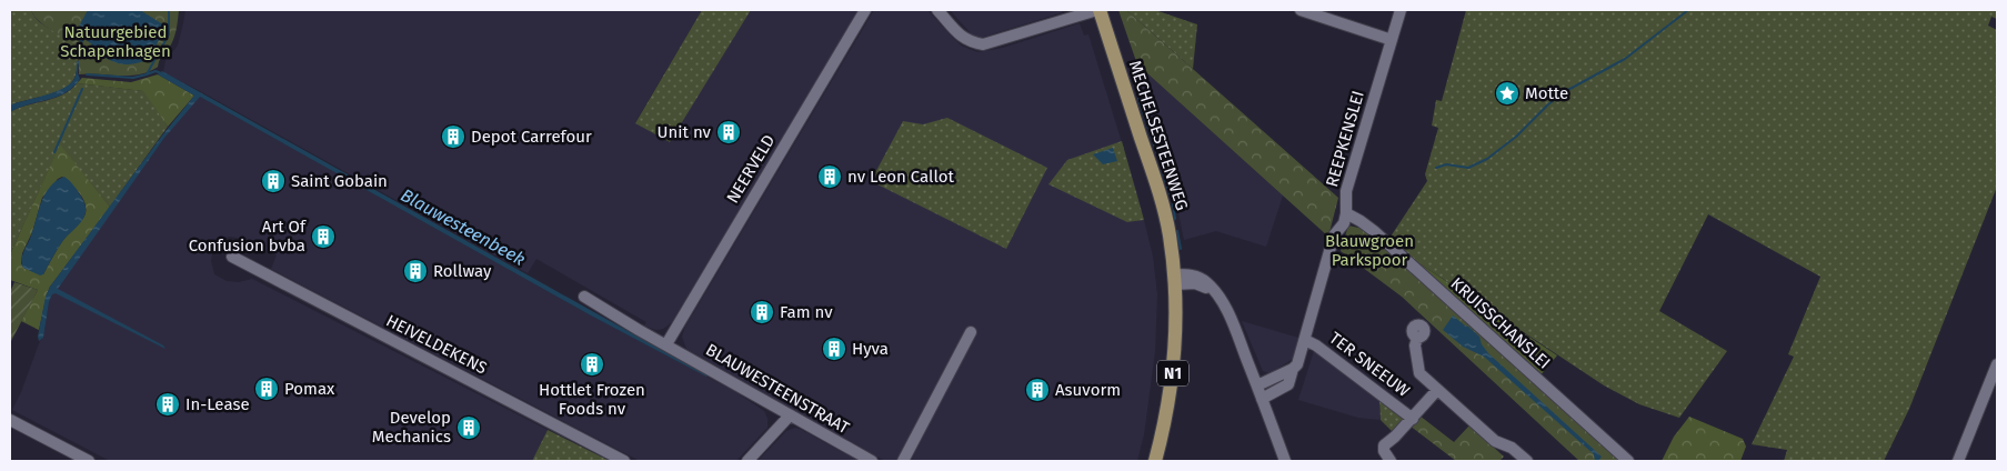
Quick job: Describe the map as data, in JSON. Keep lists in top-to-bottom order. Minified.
{"streets":{"main road":["MECHELSESTEENWEG","N1"],"street":["REEPKENSLEI","NEERVELD","KRUISSCHANSLEI","HEIVELDEKENS","TER SNEEUW","BLAUWESTEENSTRAAT"]},"crossings":[["MECHELSESTEENWEG","N1"],["REEPKENSLEI","KRUISSCHANSLEI"],["REEPKENSLEI","TER SNEEUW"],["NEERVELD","BLAUWESTEENSTRAAT"]],"water":["Blauwesteenbeek"],"parks":["Natuurgebied Schapenhagen","Blauwgroen Parkspoor"],"places":{"place":["Motte"],"building":["Unit nv","Depot Carrefour","nv Leon Callot","Saint Gobain","Art Of Confusion bvba","Rollway","Fam nv","Hyva","Hottlet Frozen Foods nv","Pomax","Asuvorm","In-Lease","Develop Mechanics"]}}
